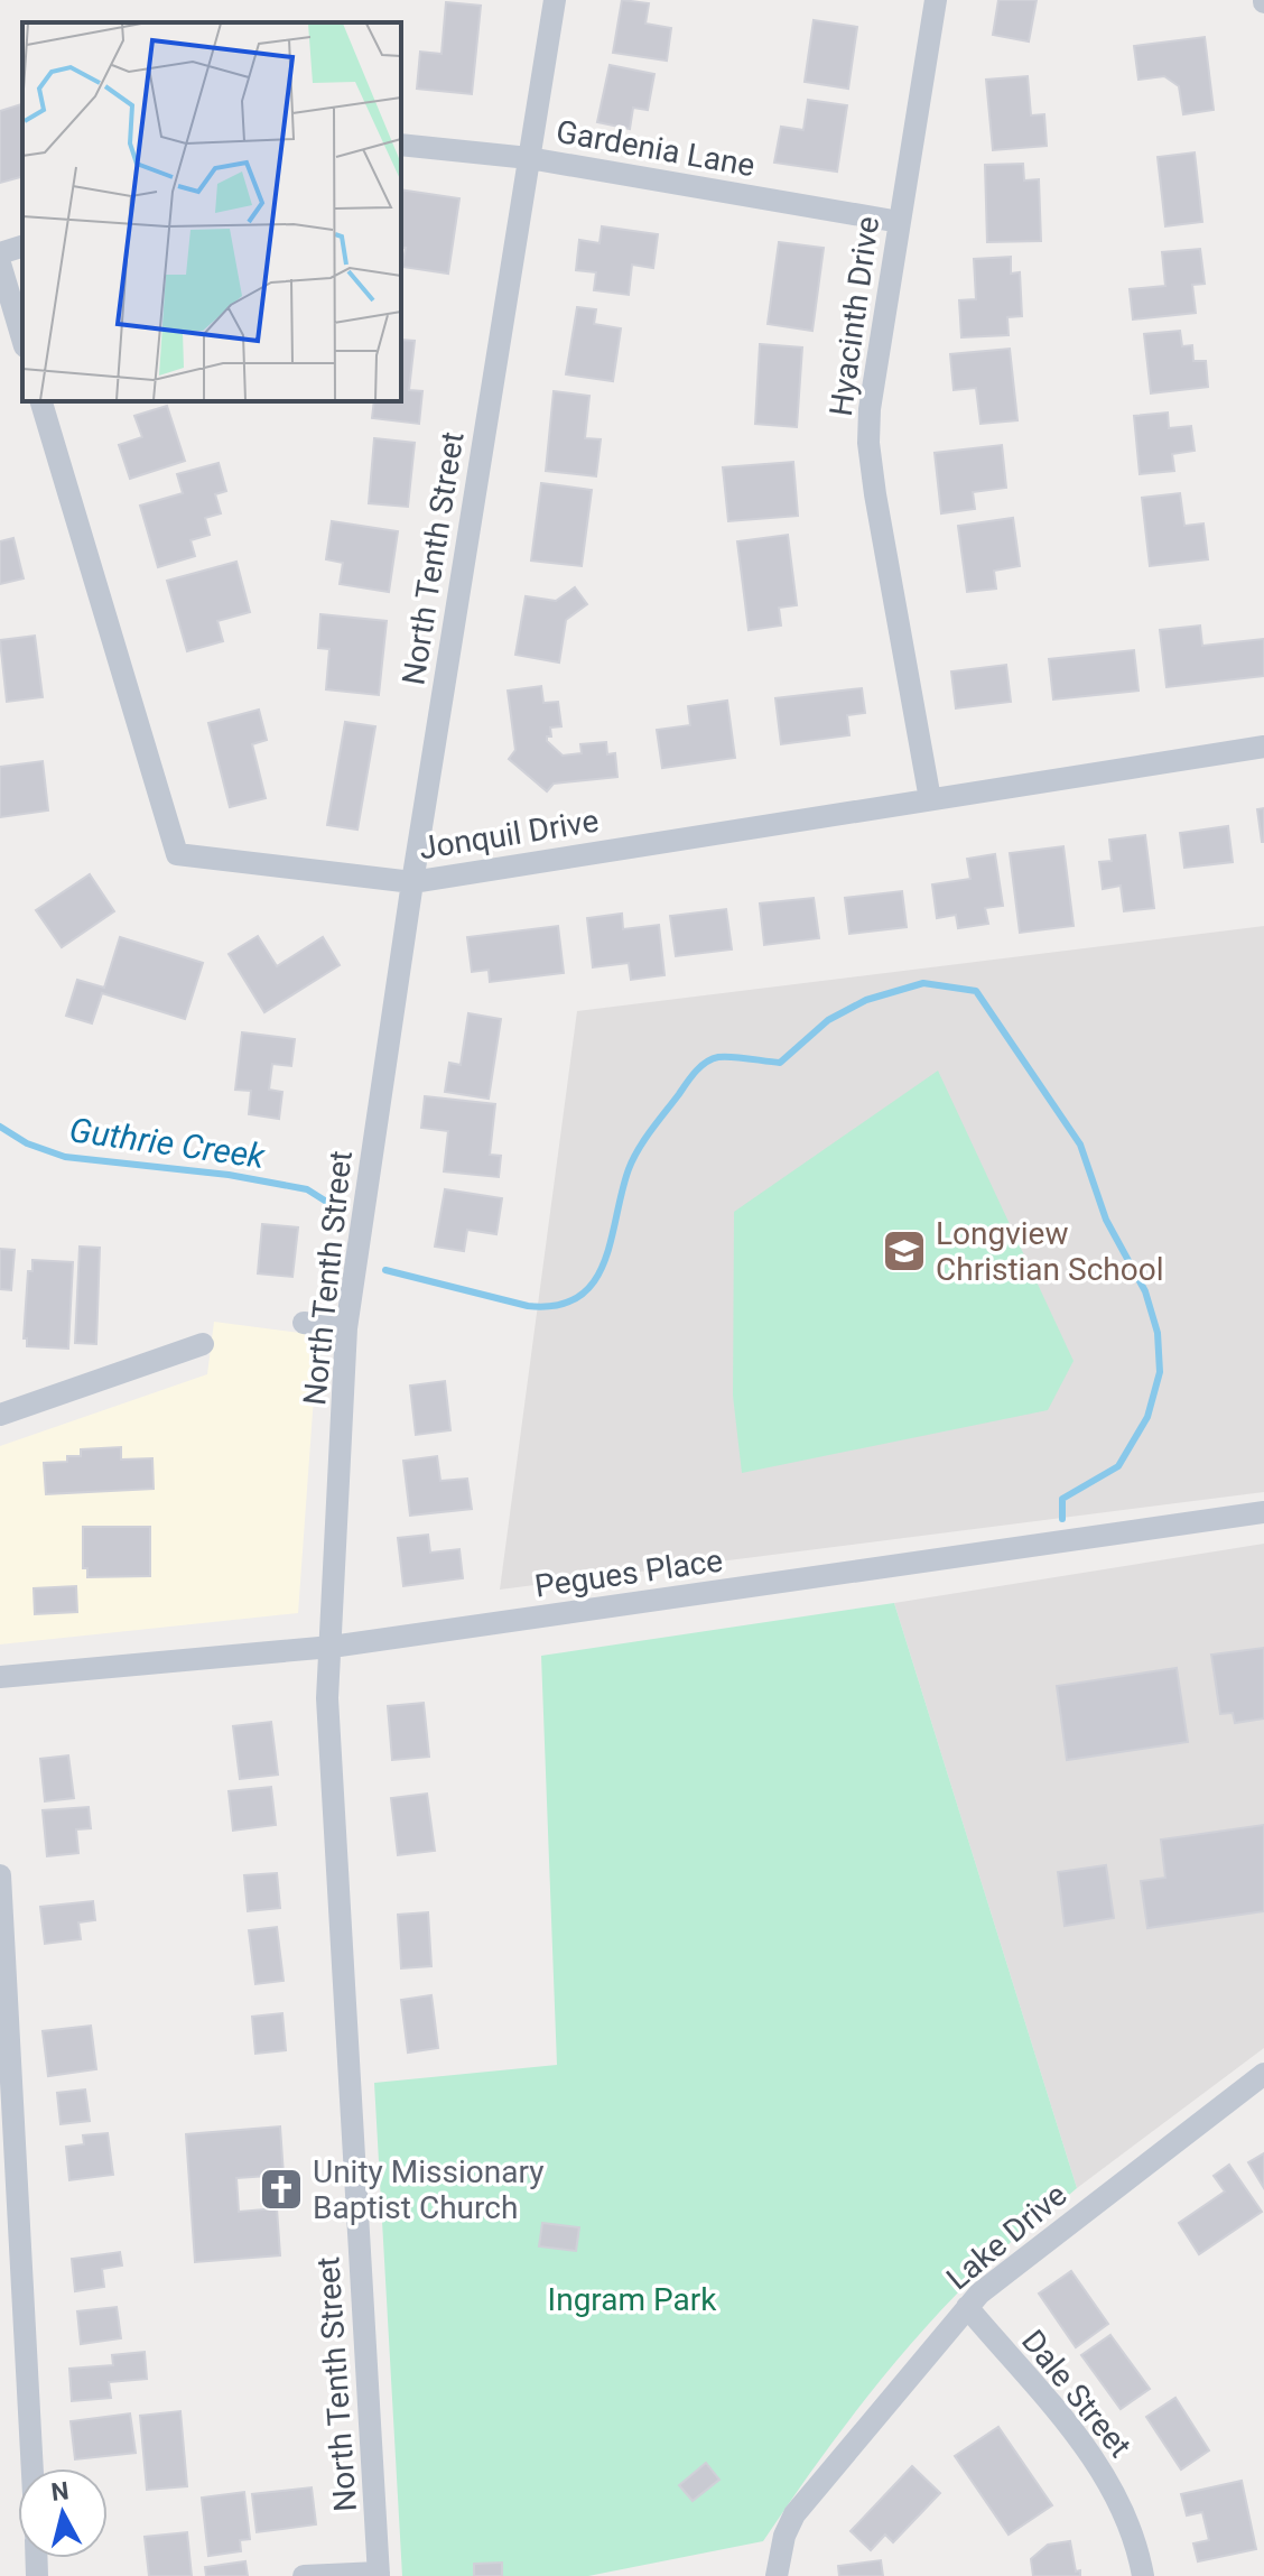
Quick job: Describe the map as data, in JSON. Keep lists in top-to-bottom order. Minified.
{"streets":{"street":["Gardenia Lane","Hyacinth Drive","North Tenth Street","Jonquil Drive","Pegues Place","Lake Drive","Dale Street"]},"crossings":[["Gardenia Lane","Hyacinth Drive"],["Gardenia Lane","North Tenth Street"],["Hyacinth Drive","Jonquil Drive"],["North Tenth Street","Jonquil Drive"],["North Tenth Street","Pegues Place"],["Lake Drive","Dale Street"]],"water":["Guthrie Creek"],"parks":["Ingram Park"],"places":{"school or university":["Longview Christian School"],"church":["Unity Missionary Baptist Church"]},"north":"top"}
